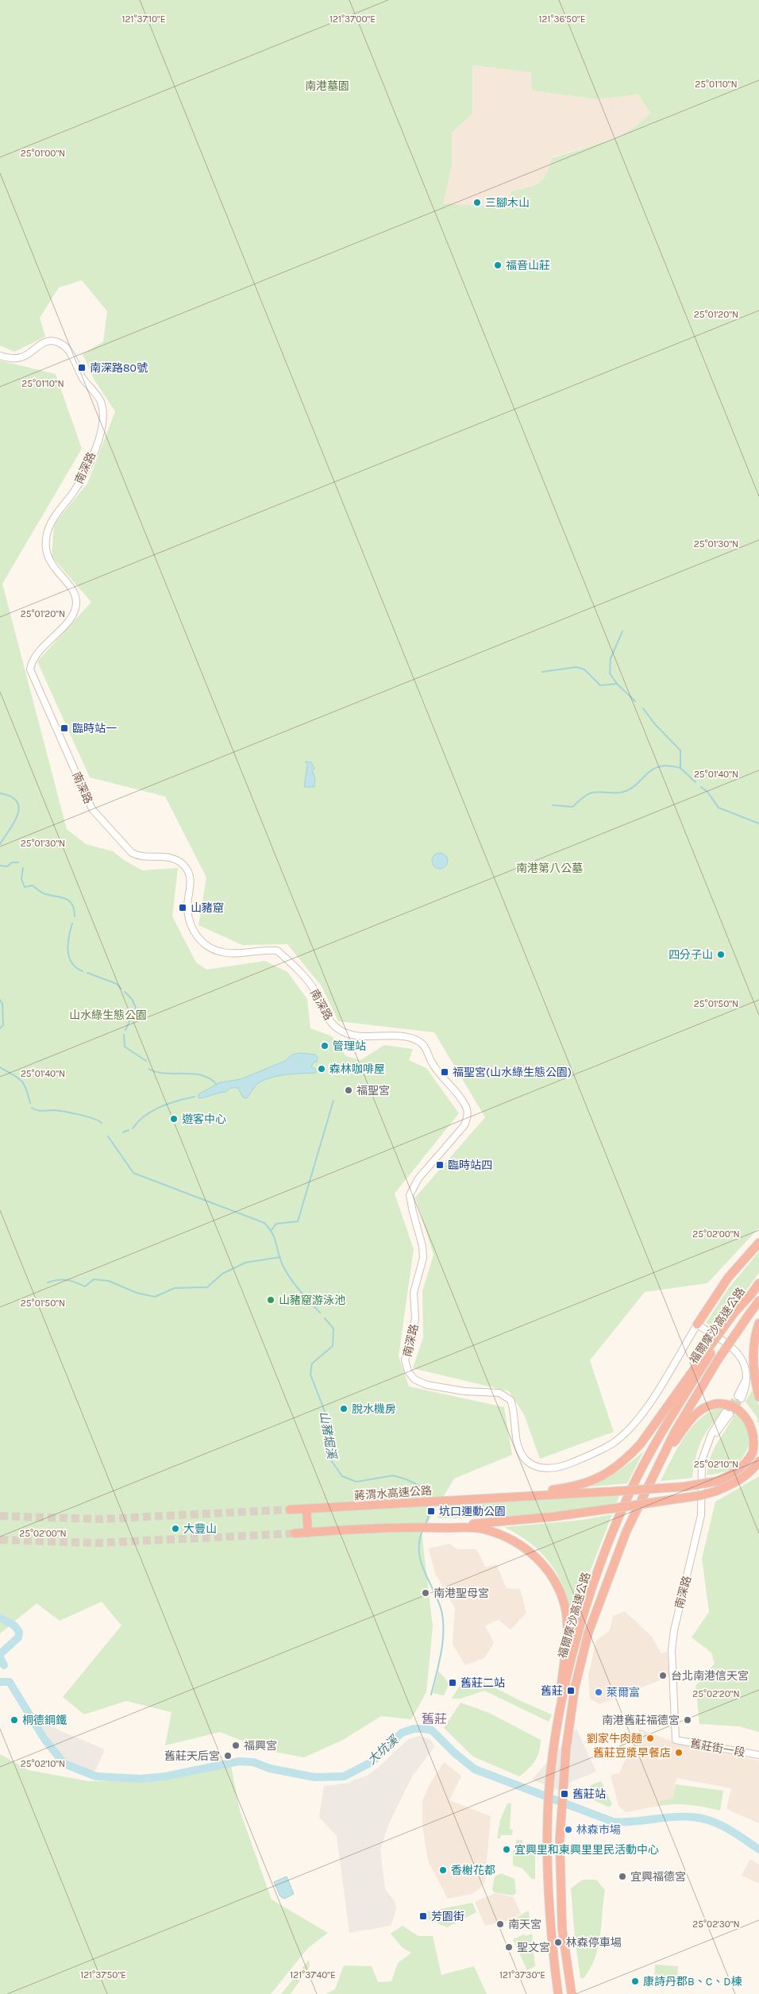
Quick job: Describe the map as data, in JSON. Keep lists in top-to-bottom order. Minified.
{"streets":{"highway":["福爾摩沙高速公路","蔣渭水高速公路"],"main road":["南深路","舊莊街一段"]},"crossings":[["南深路","舊莊街一段"]],"districts":["舊莊"],"water":["山豬堀溪","大坑溪"],"parks":["南港墓園","南港第八公墓","山水綠生態公園"],"places":{"other":["三腳木山","福音山莊","四分子山","管理站","森林咖啡屋","福聖宮","遊客中心","山豬窟游泳池","脫水機房","大豐山","南港聖母宮","台北南港信天宮","萊爾富","桐德鋼鐵","南港舊莊福德宮","劉家牛肉麵","福興宮","舊莊豆漿早餐店","舊莊天后宮","林森市場","宜興里和東興里里民活動中心","香榭花都","宜興福德宮","南天宮","林森停車場","聖文宮","康詩丹郡B、C、D棟"],"transit":["南深路80號","臨時站一","山豬窟","福聖宮(山水綠生態公園)","臨時站四","坑口運動公園","舊莊二站","舊莊","舊莊站","芳園街"]},"coordinates":["121°37'10\"E","121°37'00\"E","121°36'50\"E","25°01'10\"N","25°01'00\"N","25°01'20\"N","25°01'30\"N","25°01'40\"N","25°01'50\"N","25°02'00\"N","25°02'10\"N","25°02'20\"N","25°02'30\"N","121°37'50\"E","121°37'40\"E","121°37'30\"E"]}
